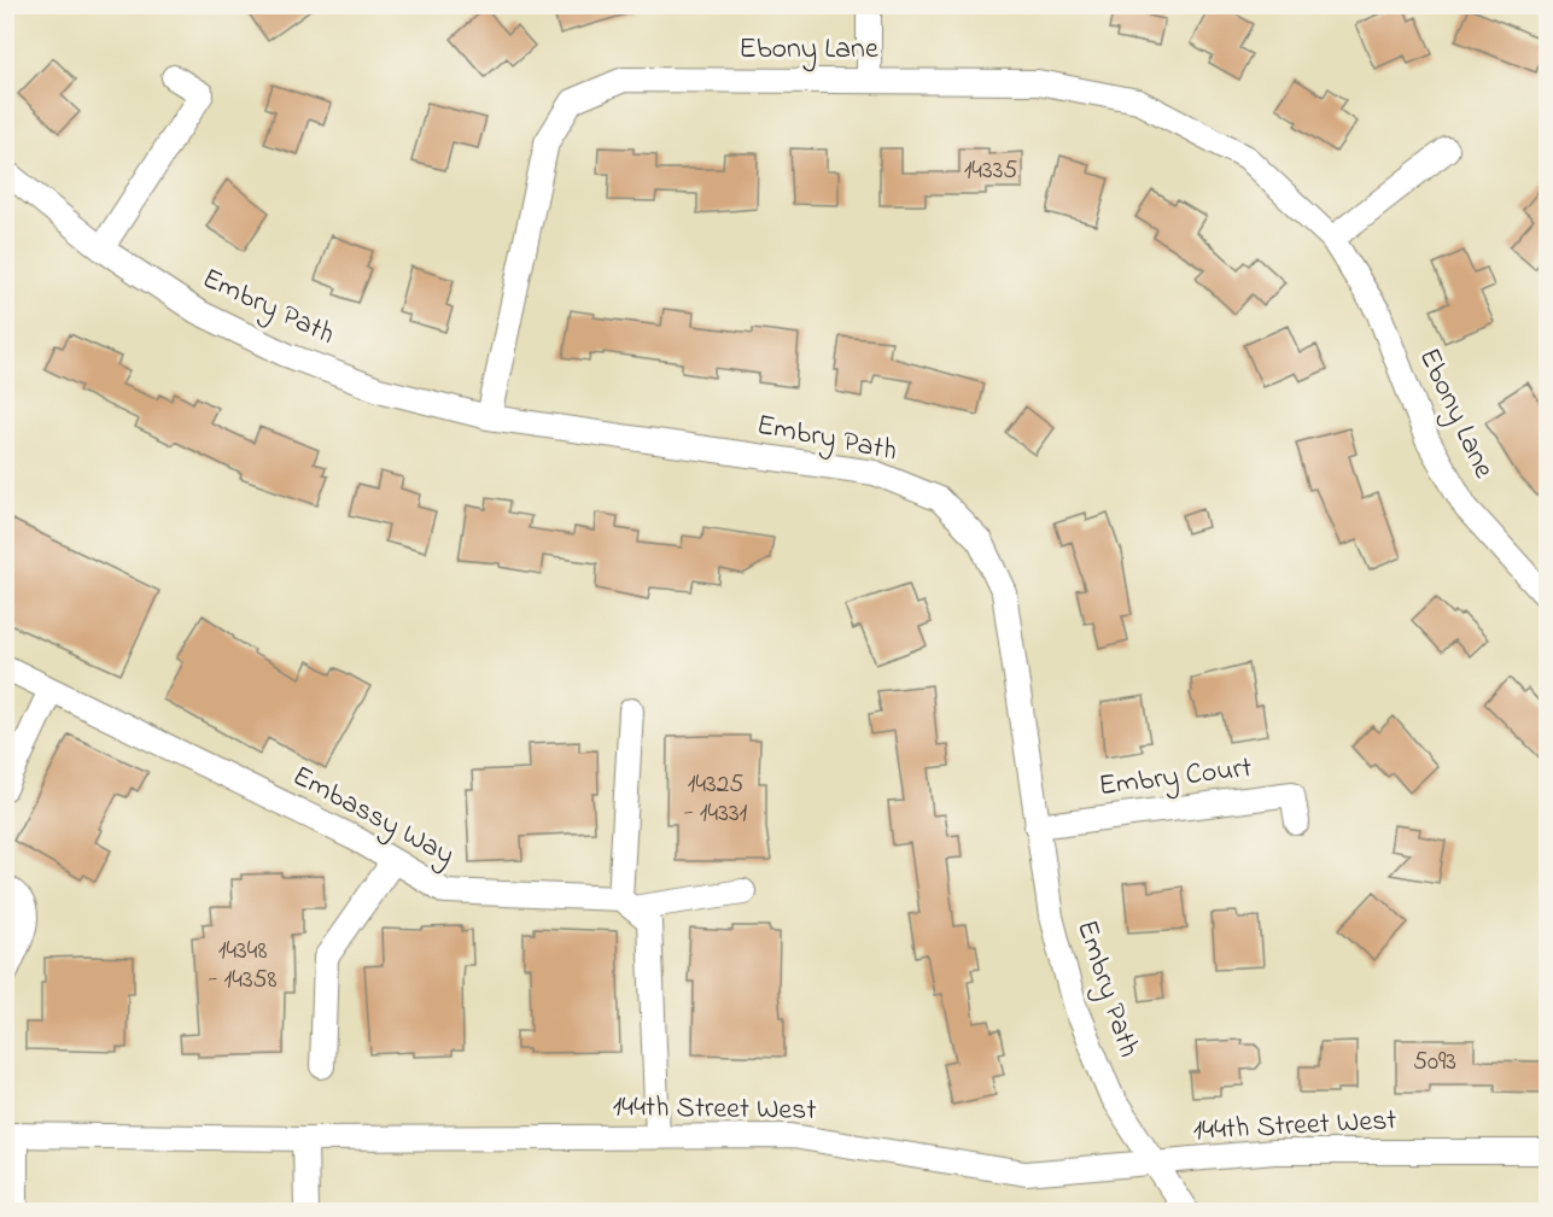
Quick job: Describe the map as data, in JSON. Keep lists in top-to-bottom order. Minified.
{"streets":{"street":["Ebony Lane","Embry Path","Embry Court","Embassy Way","144th Street West"]},"crossings":[["Ebony Lane","Embry Path"],["Embry Path","Embry Court"],["Embry Path","144th Street West"]],"house_numbers":["14335","14325 - 14331","14348 - 14358","5093"]}
